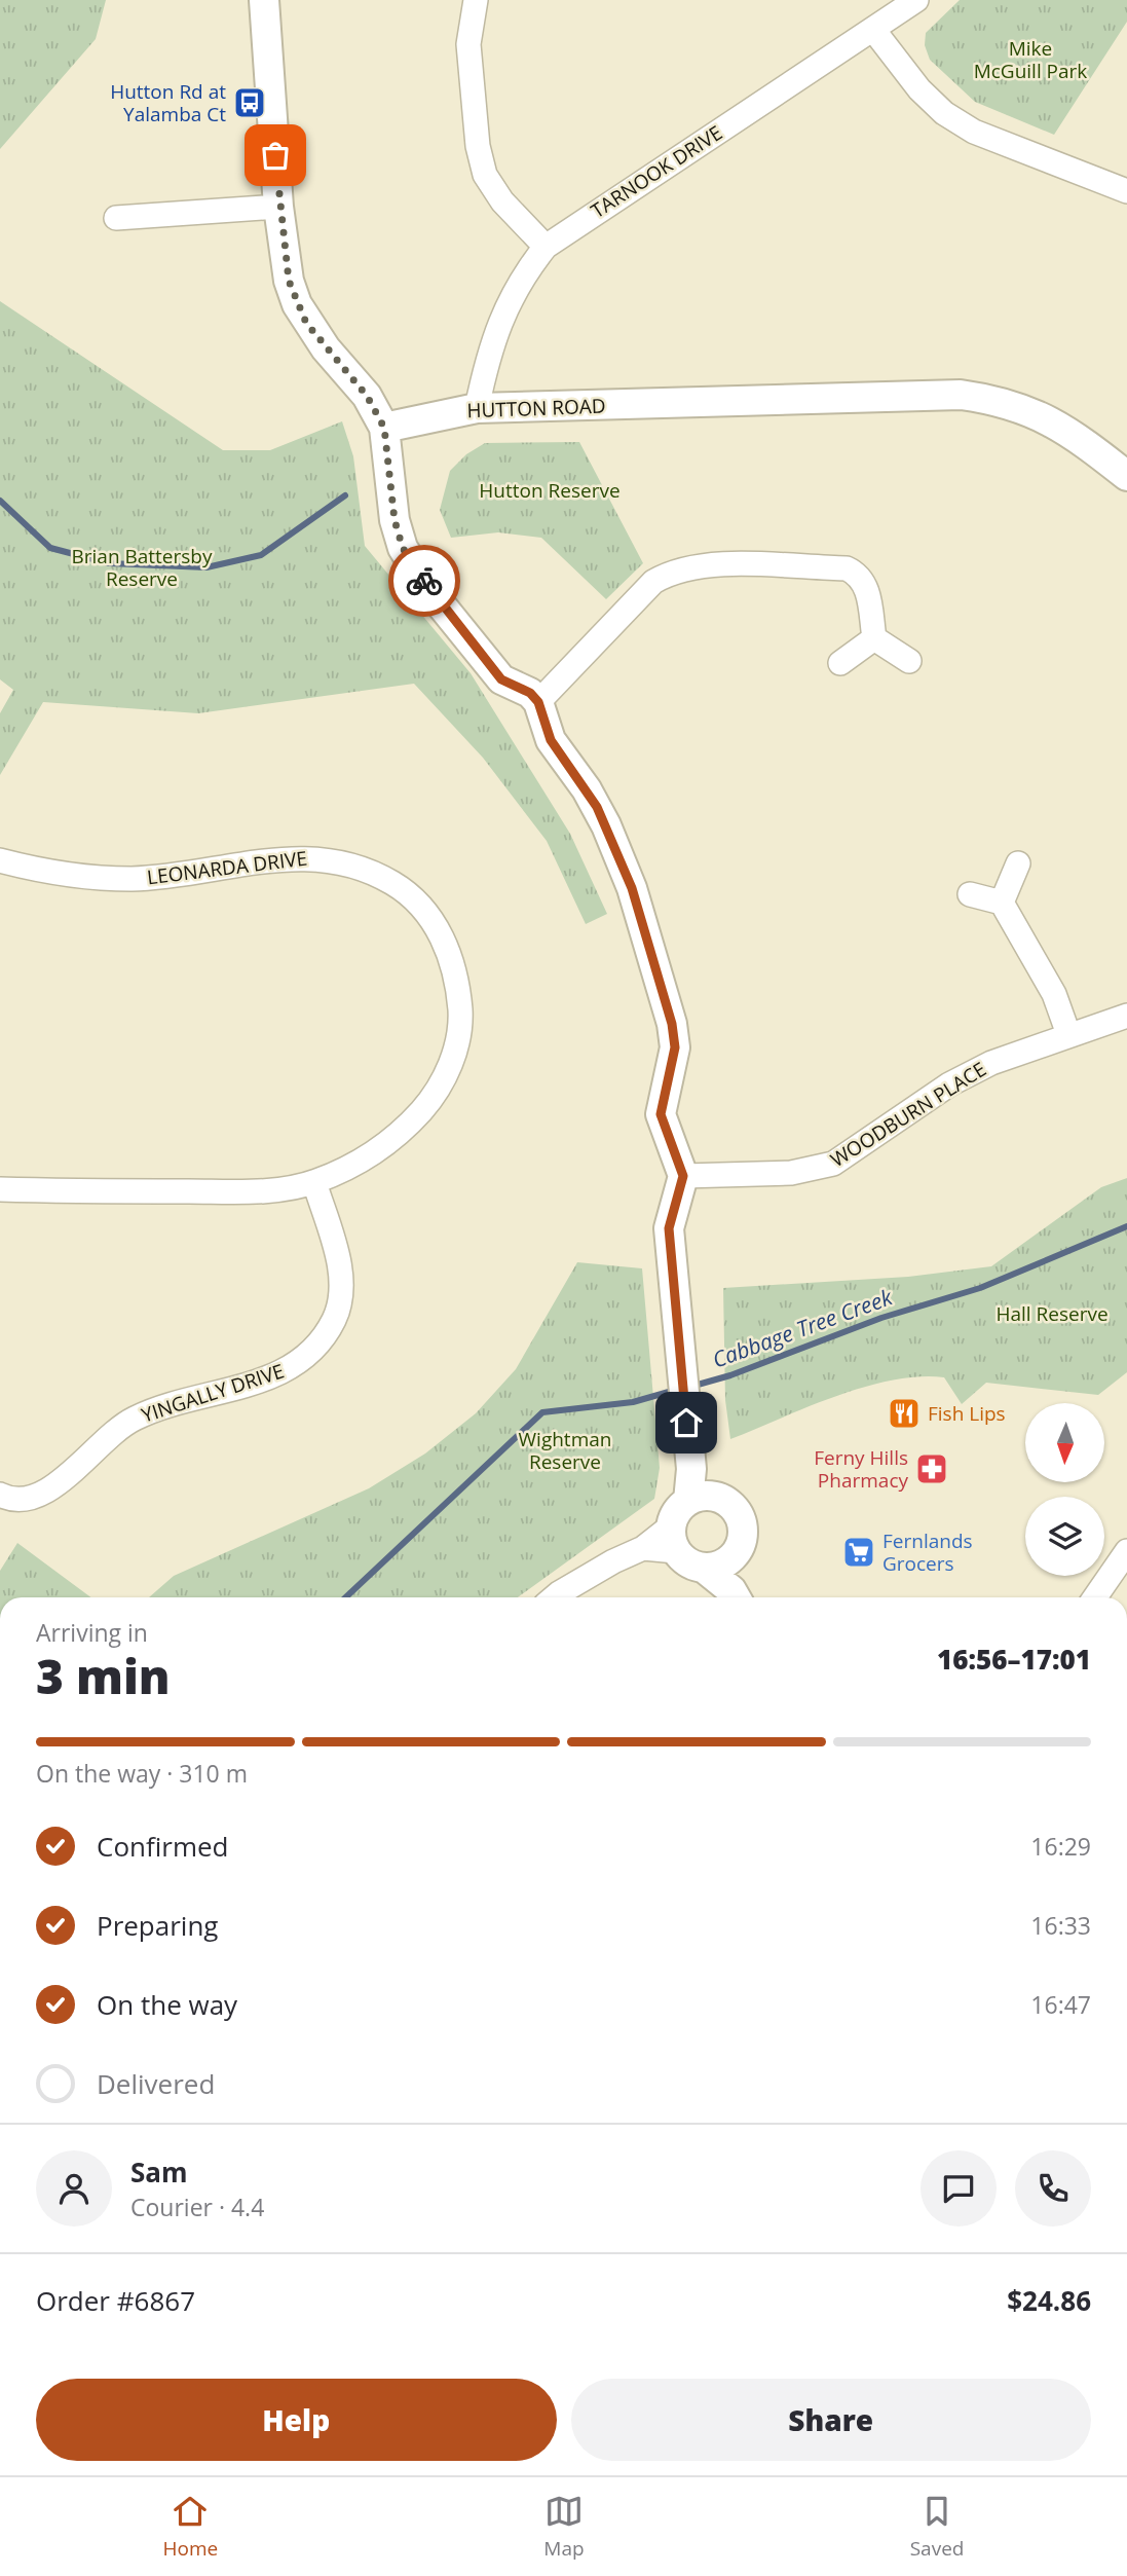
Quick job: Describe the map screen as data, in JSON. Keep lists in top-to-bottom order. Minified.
{"streets":{"street":["TARNOOK DRIVE","HUTTON ROAD","LEONARDA DRIVE","WOODBURN PLACE","YINGALLY DRIVE"]},"crossings":[["TARNOOK DRIVE","HUTTON ROAD"],["LEONARDA DRIVE","YINGALLY DRIVE"]],"water":["Cabbage Tree Creek"],"parks":["Mike McGuill Park","Hutton Reserve","Brian Battersby Reserve","Hall Reserve","Wightman Reserve"],"places":{"bus stop":["Hutton Rd at Yalamba Ct"],"restaurant":["Fish Lips"],"pharmacy":["Ferny Hills Pharmacy"],"supermarket":["Fernlands Grocers"]},"north":"bottom","page":{"heading":["3 min","Arriving in","16:56–17:01"],"panel":["Sam","Courier · 4.4","Order #6867","$24.86"],"bar":"On the way · 310 m","list":[["Confirmed","16:29"],["Preparing","16:33"],["On the way","16:47"],"Delivered"],"buttons":["Help","Share"],"tabs":["Home","Map","Saved"]}}
